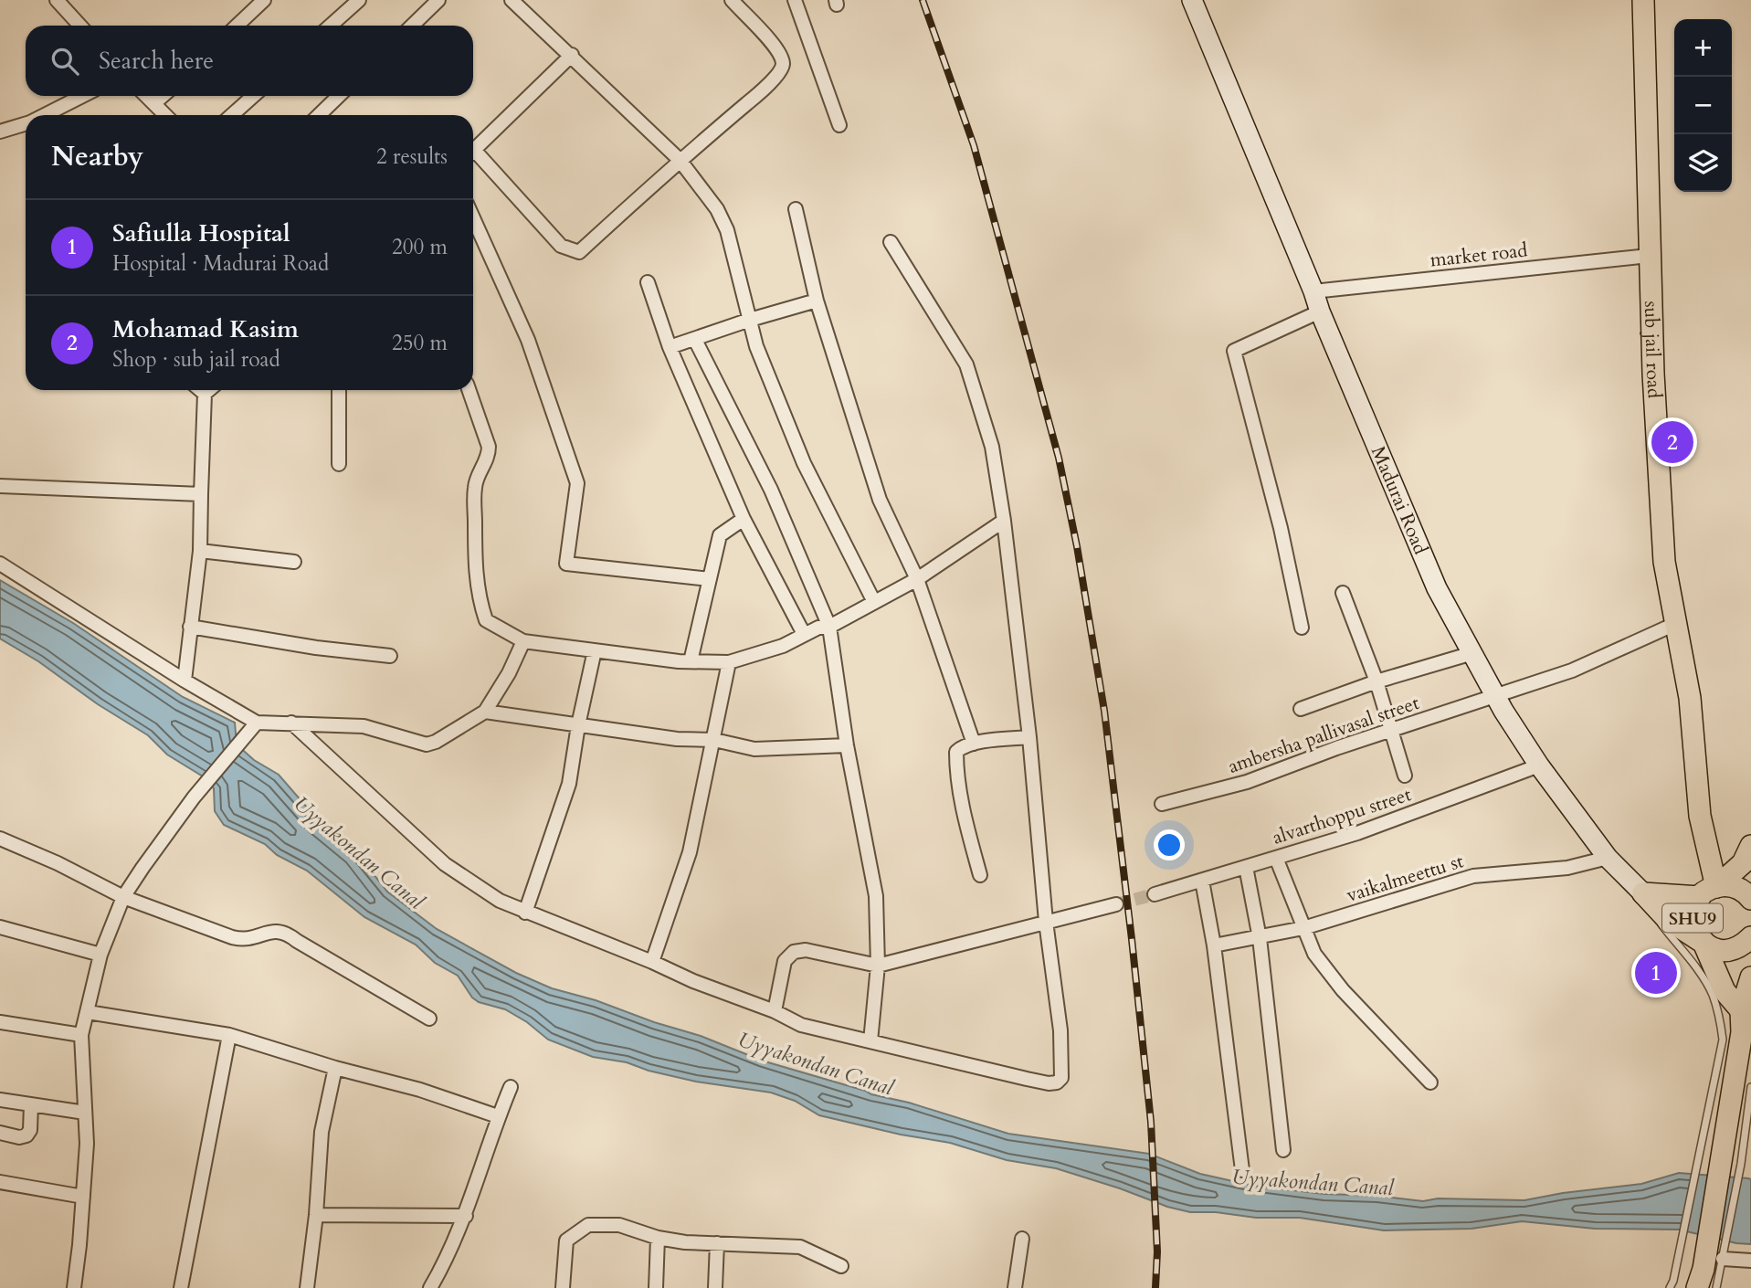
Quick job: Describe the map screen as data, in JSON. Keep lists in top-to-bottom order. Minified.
{"streets":{"main road":["sub jail road","Madurai Road","SHU9"],"street":["market road","ambersha pallivasal street","alvarthoppu street","vaikalmeettu st"]},"crossings":[["market road","sub jail road"],["market road","Madurai Road"],["sub jail road","ambersha pallivasal street"],["sub jail road","SHU9"],["Madurai Road","ambersha pallivasal street"],["Madurai Road","alvarthoppu street"],["Madurai Road","vaikalmeettu st"],["Madurai Road","SHU9"]],"water":["Uyyakondan Canal"],"page":{"map_buttons":["+","−"],"search":"Search here","heading":["Nearby","2 results"],"list":[{"mark":"1","name":"Safiulla Hospital","note":"Hospital · Madurai Road","value":"200 m"},{"mark":"2","name":"Mohamad Kasim","note":"Shop · sub jail road","value":"250 m"}],"pins":["2","1"]}}
